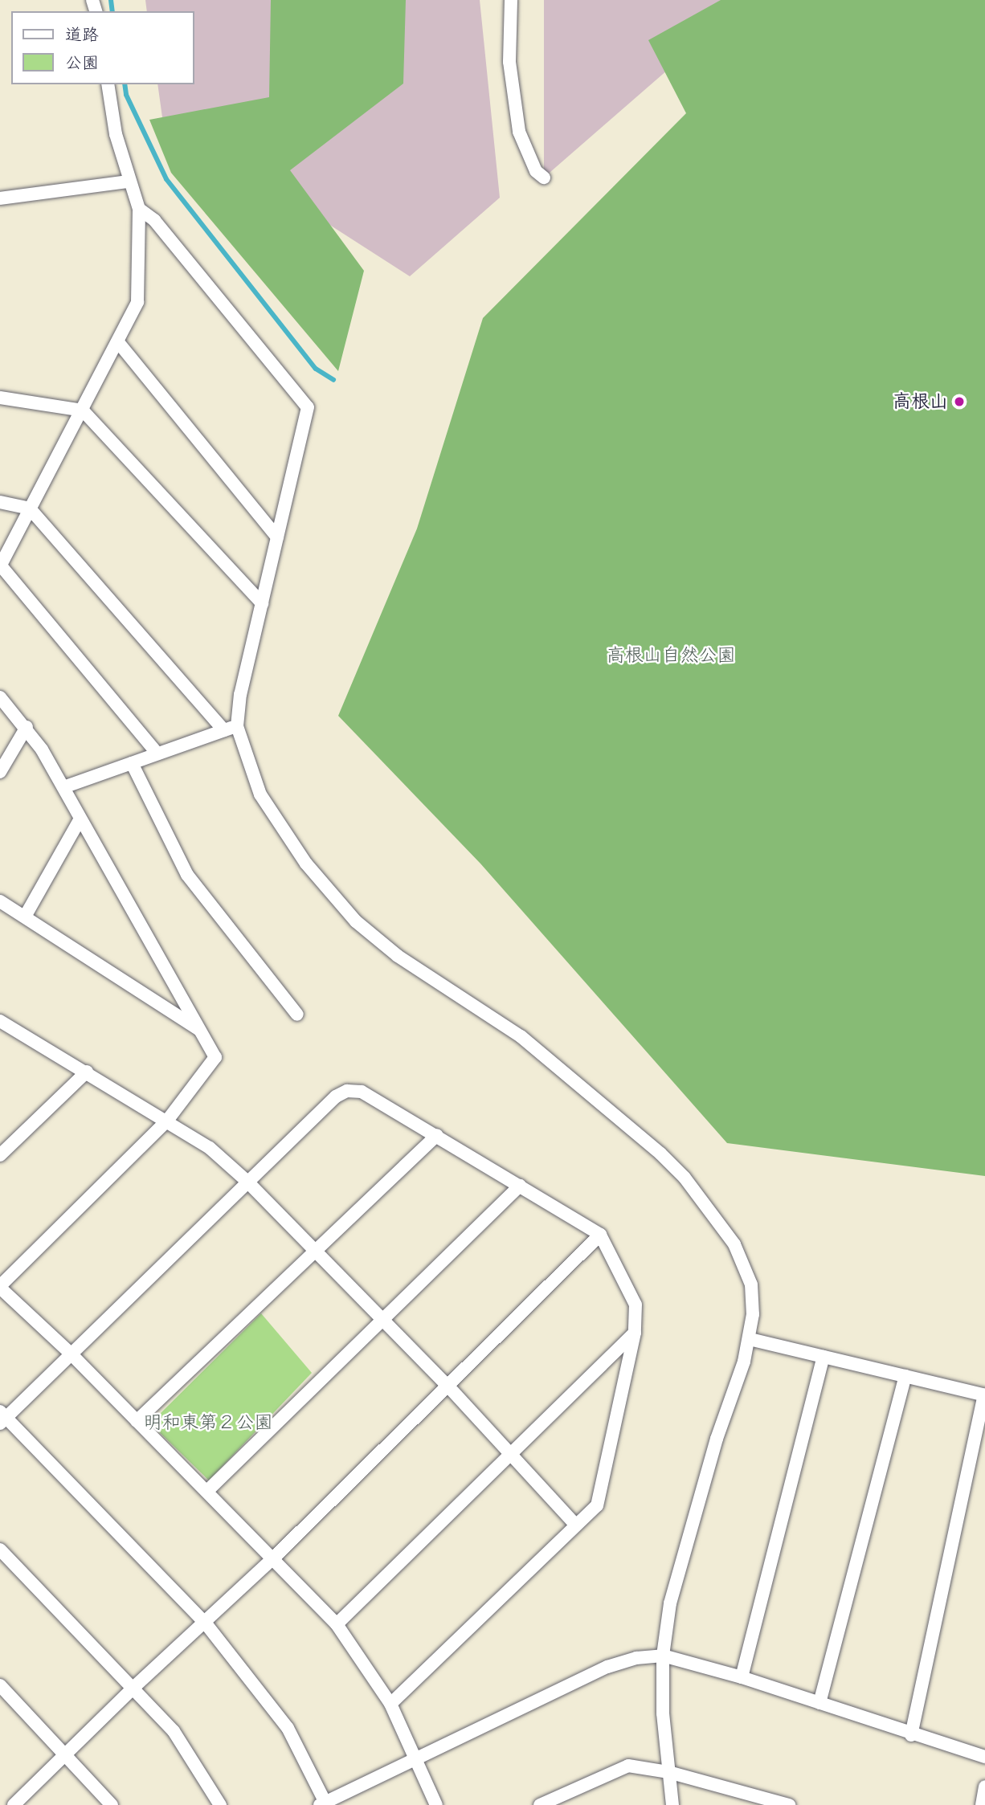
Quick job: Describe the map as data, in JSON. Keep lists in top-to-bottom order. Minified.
{"parks":["高根山自然公園","明和東第２公園"],"places":["高根山"],"legend":["道路","公園"]}
